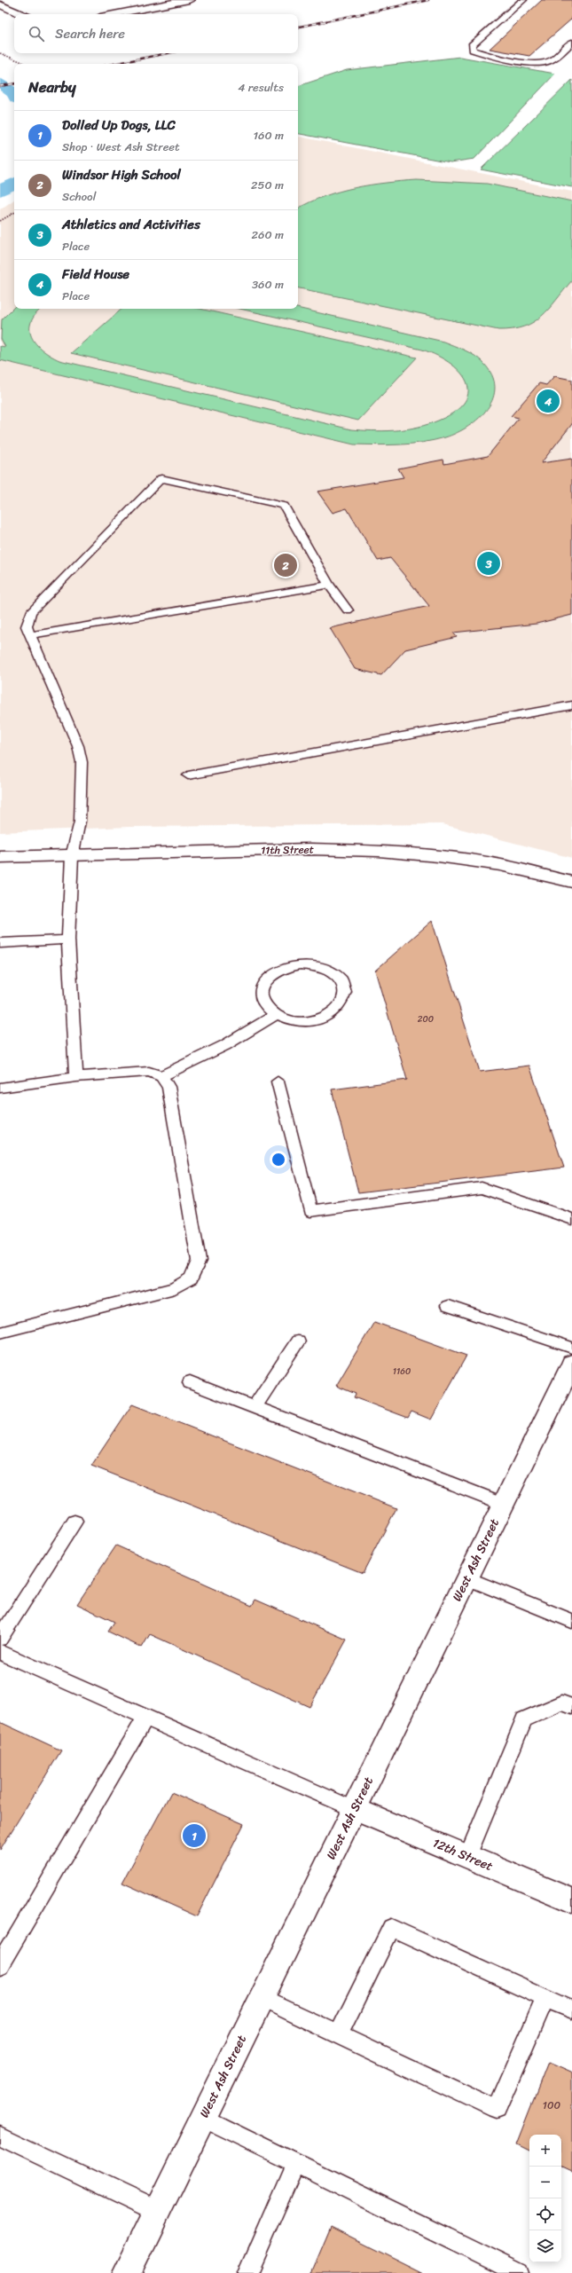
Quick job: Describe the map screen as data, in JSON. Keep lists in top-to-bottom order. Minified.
{"streets":{"street":["11th Street","West Ash Street","12th Street"]},"crossings":[["West Ash Street","12th Street"]],"house_numbers":["200","1160","100"],"page":{"search":"Search here","heading":["Nearby","4 results"],"list":[{"mark":"1","name":"Dolled Up Dogs, LLC","note":"Shop · West Ash Street","value":"160 m"},{"mark":"2","name":"Windsor High School","note":"School","value":"250 m"},{"mark":"3","name":"Athletics and Activities","note":"Place","value":"260 m"},{"mark":"4","name":"Field House","note":"Place","value":"360 m"}],"pins":["4","3","2","1"],"map_buttons":["+","−"]}}
